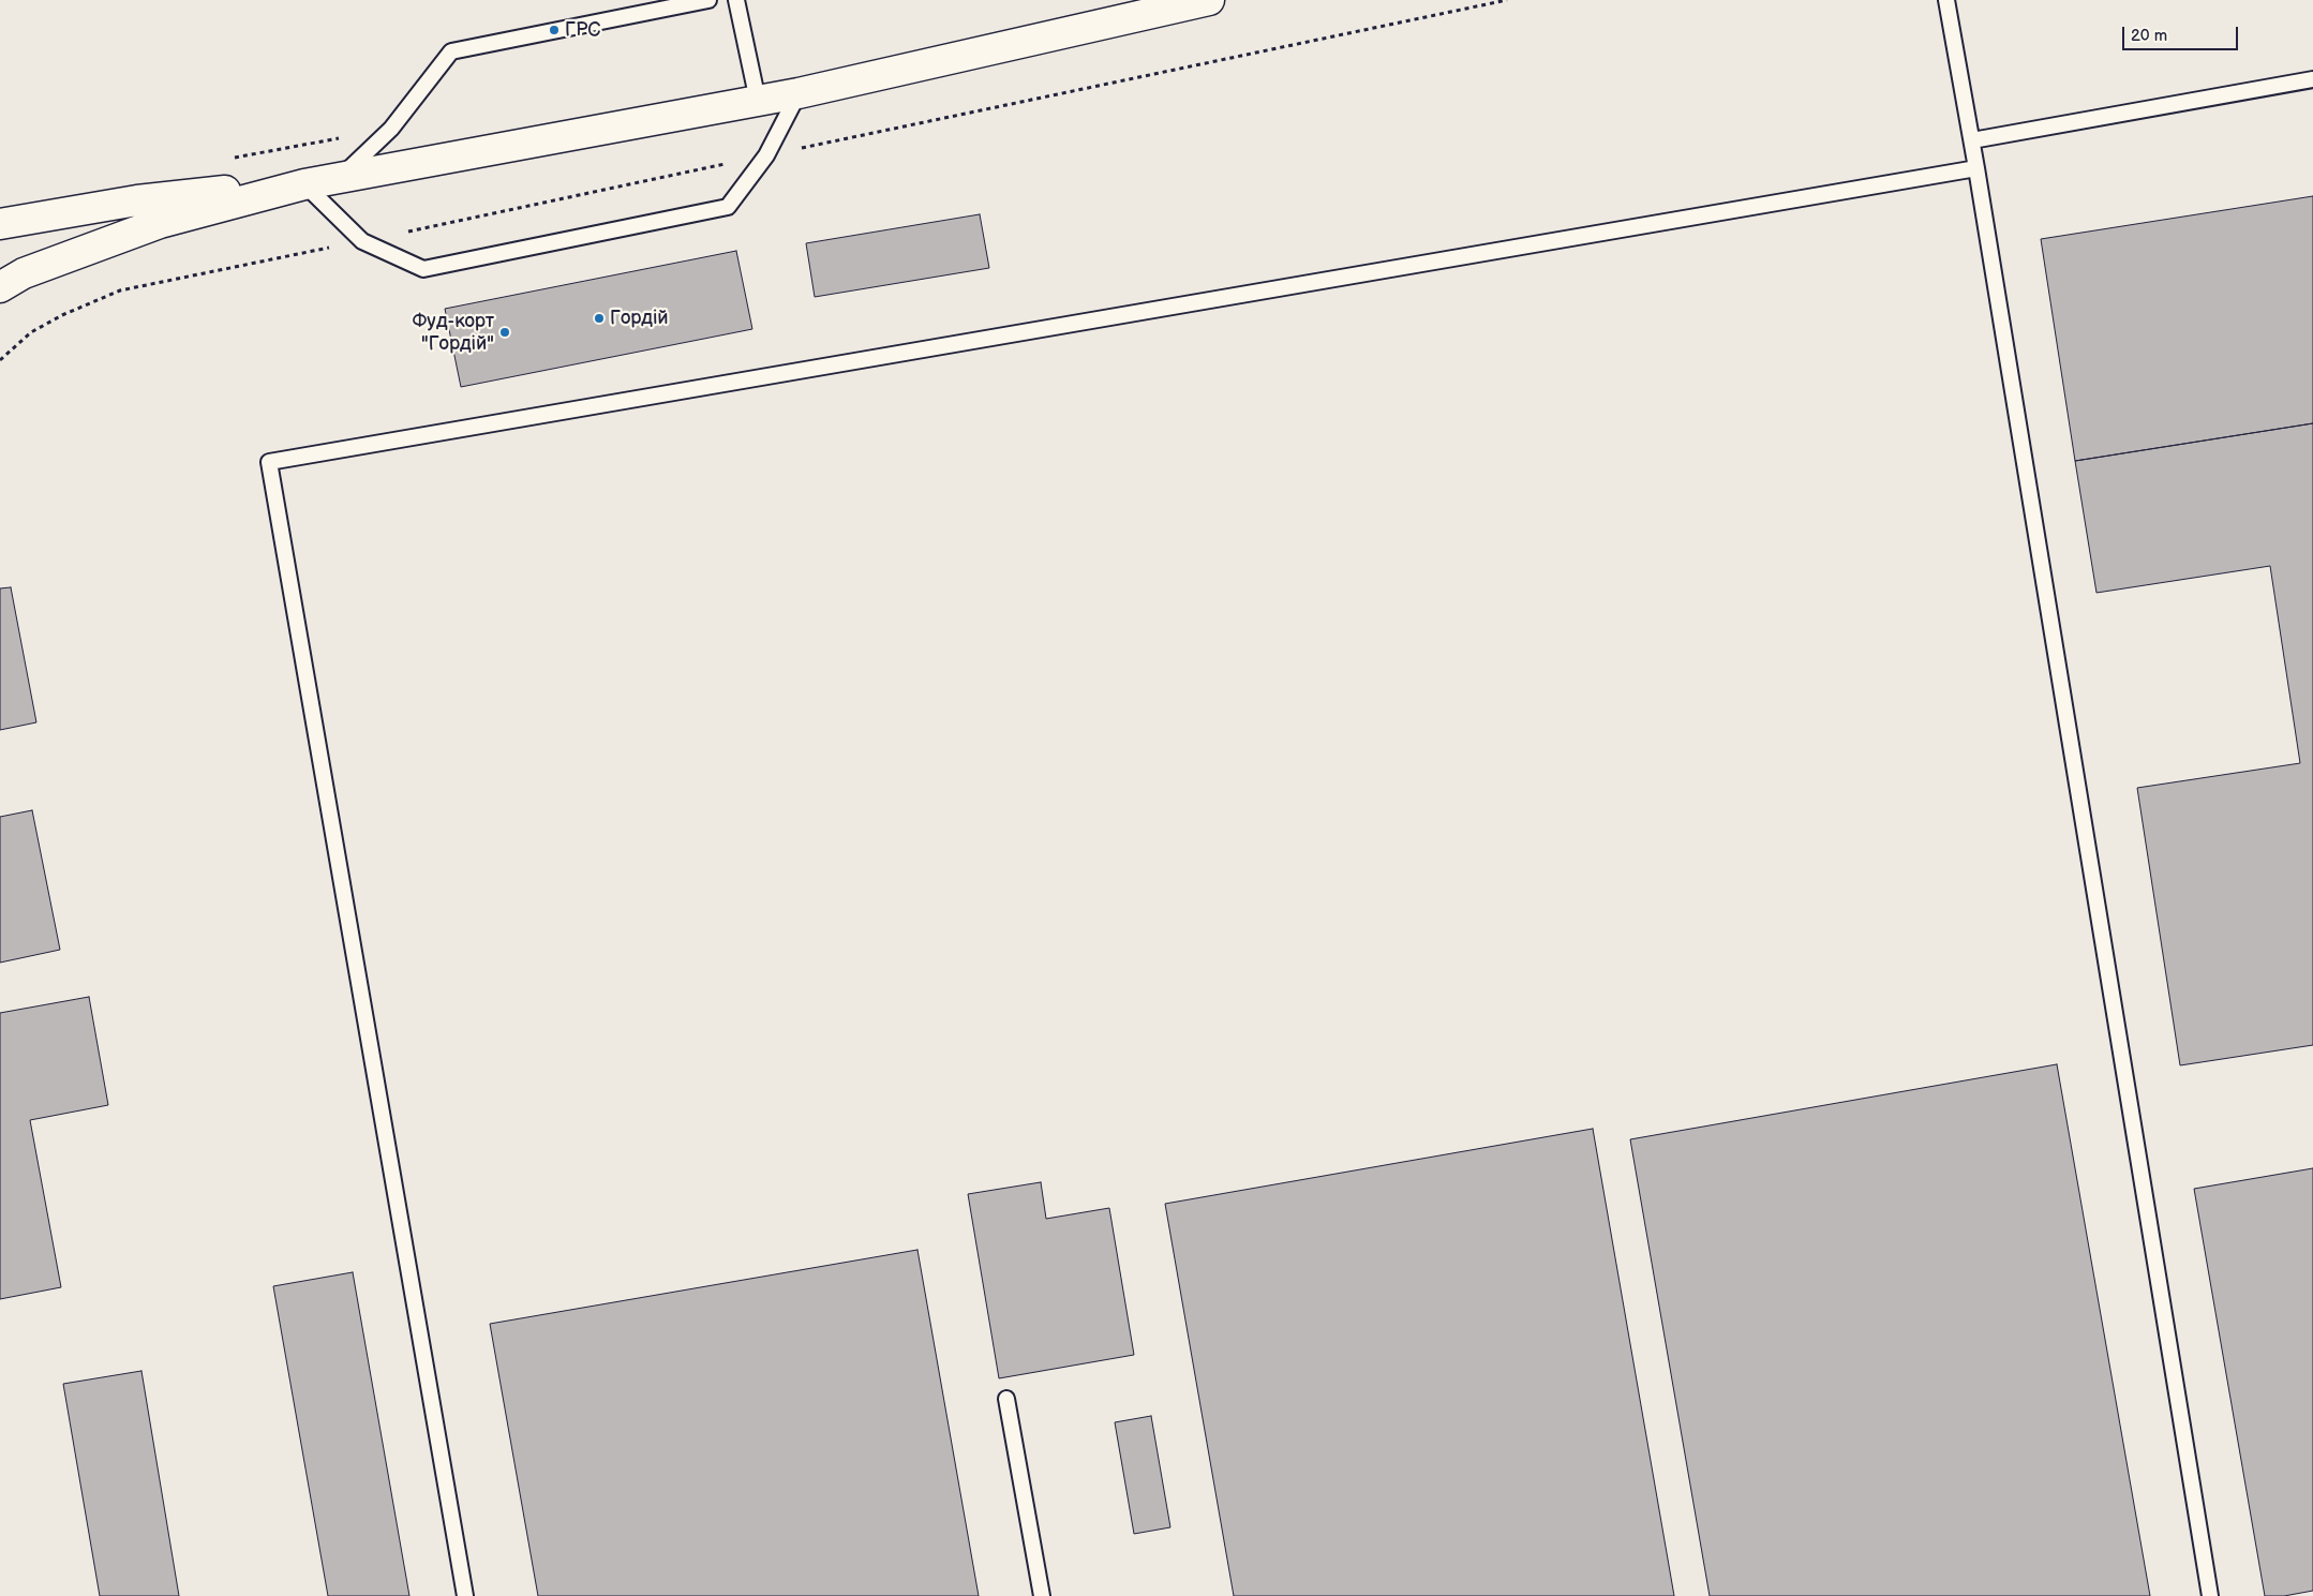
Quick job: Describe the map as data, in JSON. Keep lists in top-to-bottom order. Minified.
{"places":["ГРС","Гордій","Фуд-корт \"Гордій\""],"scale_bar":"20 m"}
